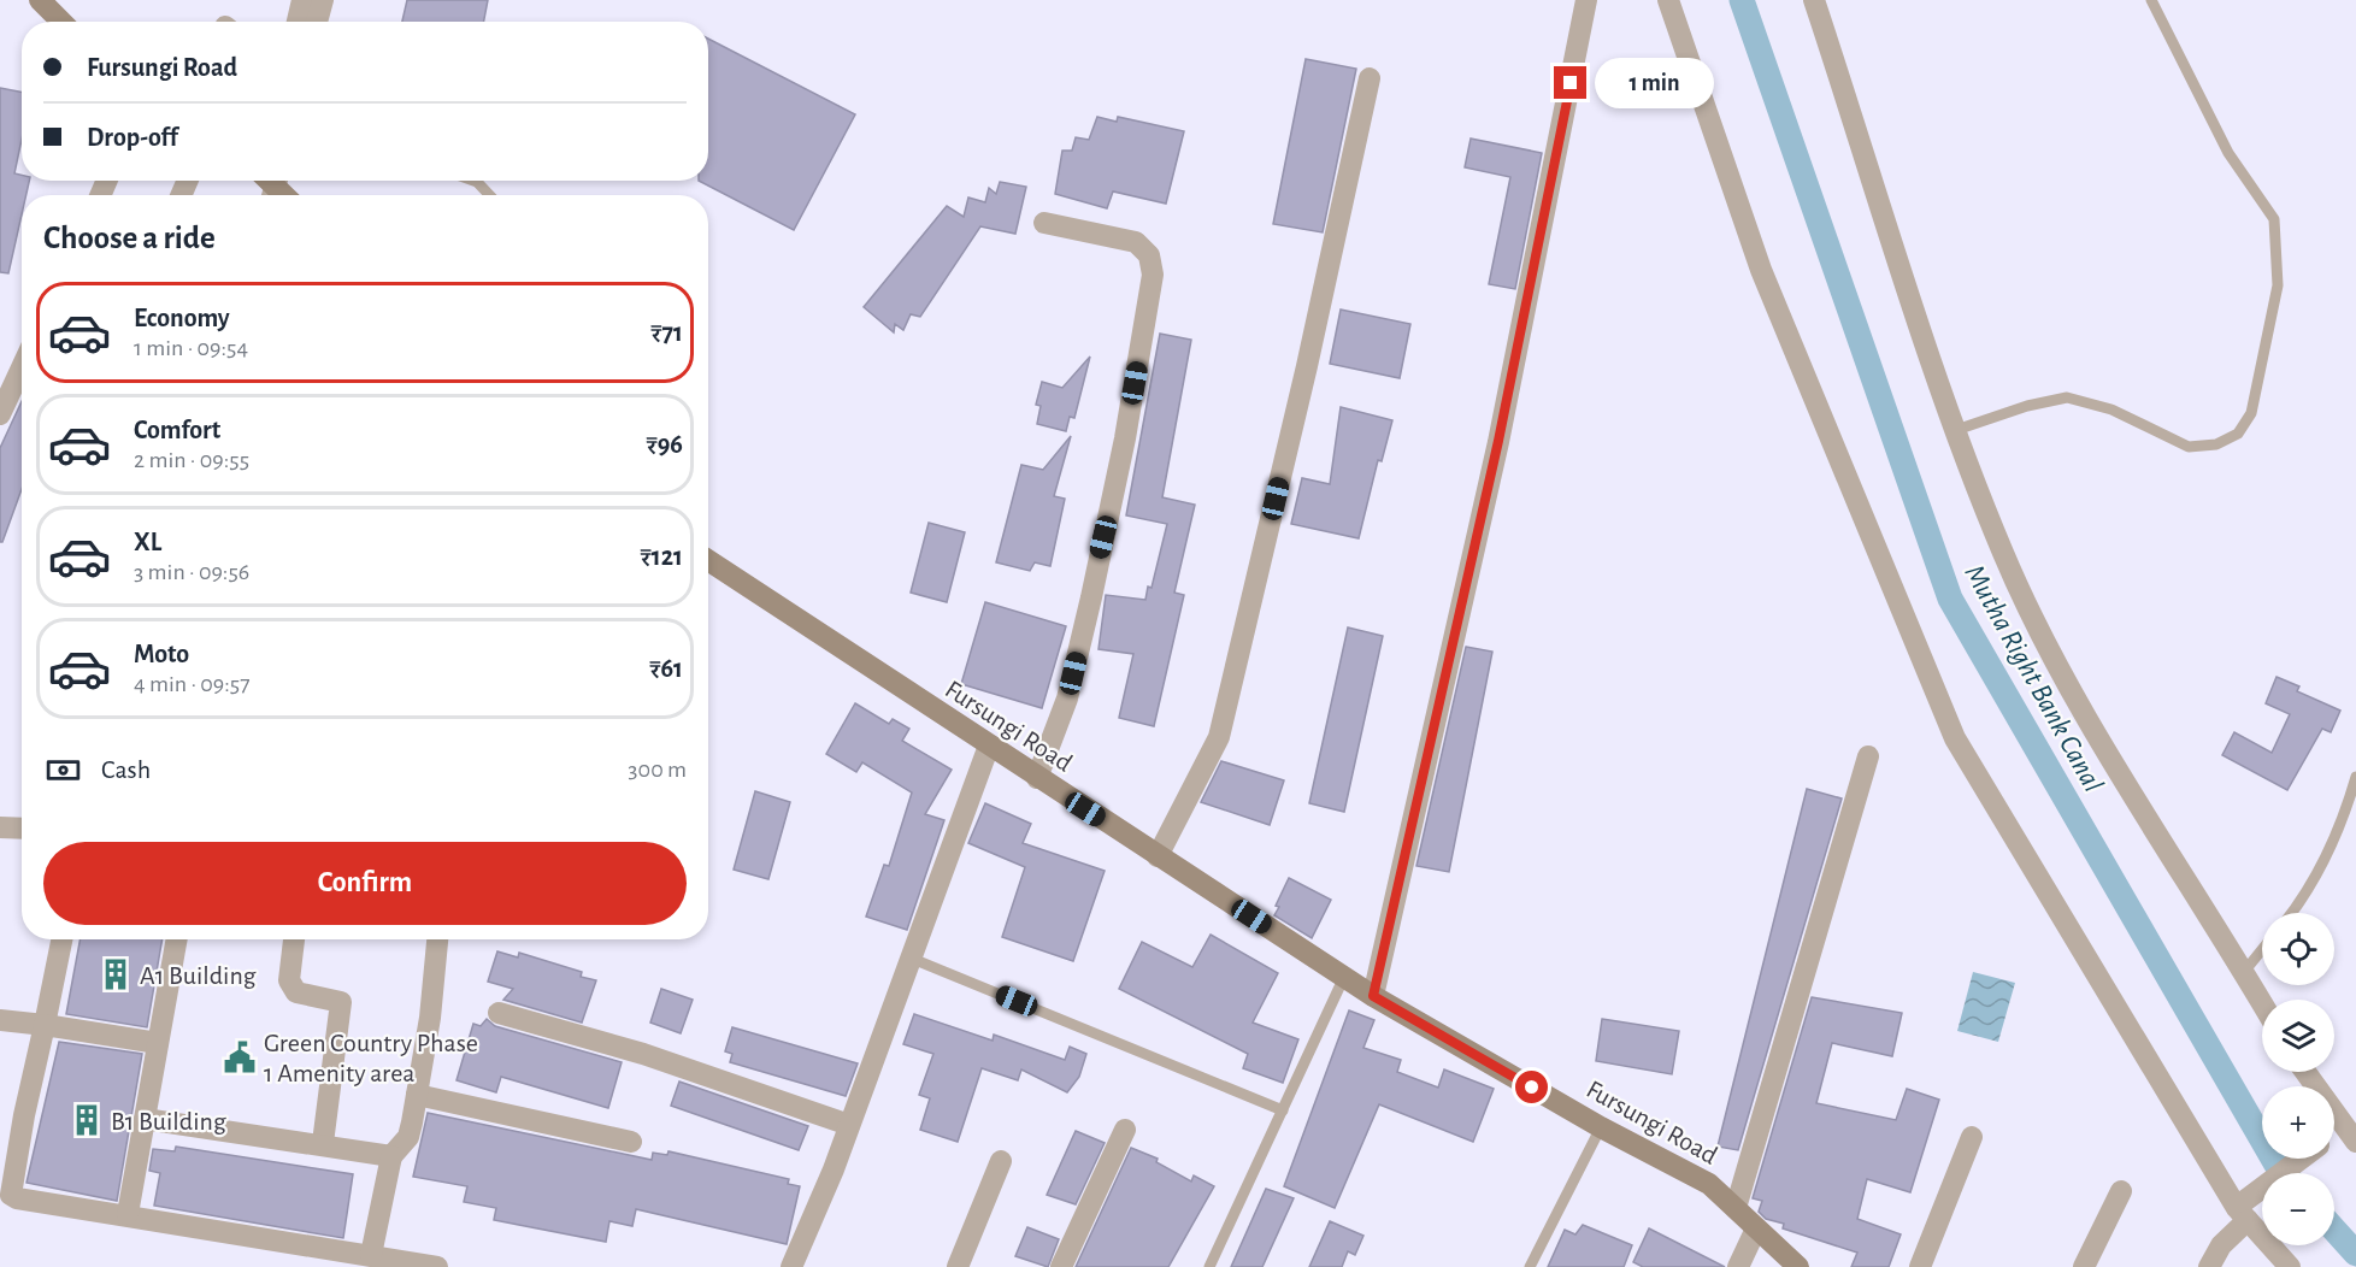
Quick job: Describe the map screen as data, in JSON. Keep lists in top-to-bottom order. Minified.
{"streets":{"street":["Fursungi Road"]},"water":["Mutha Right Bank Canal"],"places":{"building":["A1 Building","B1 Building"],"public building":["Green Country Phase 1 Amenity area"]},"page":{"banner":["Fursungi Road","Drop-off"],"bubble":"1 min","heading":"Choose a ride","list":[{"name":"Economy","note":"1 min · 09:54","value":"₹71"},{"name":"Comfort","note":"2 min · 09:55","value":"₹96"},{"name":"XL","note":"3 min · 09:56","value":"₹121"},{"name":"Moto","note":"4 min · 09:57","value":"₹61"}],"pay":["Cash","300 m"],"buttons":"Confirm","map_buttons":["+","−"]}}
